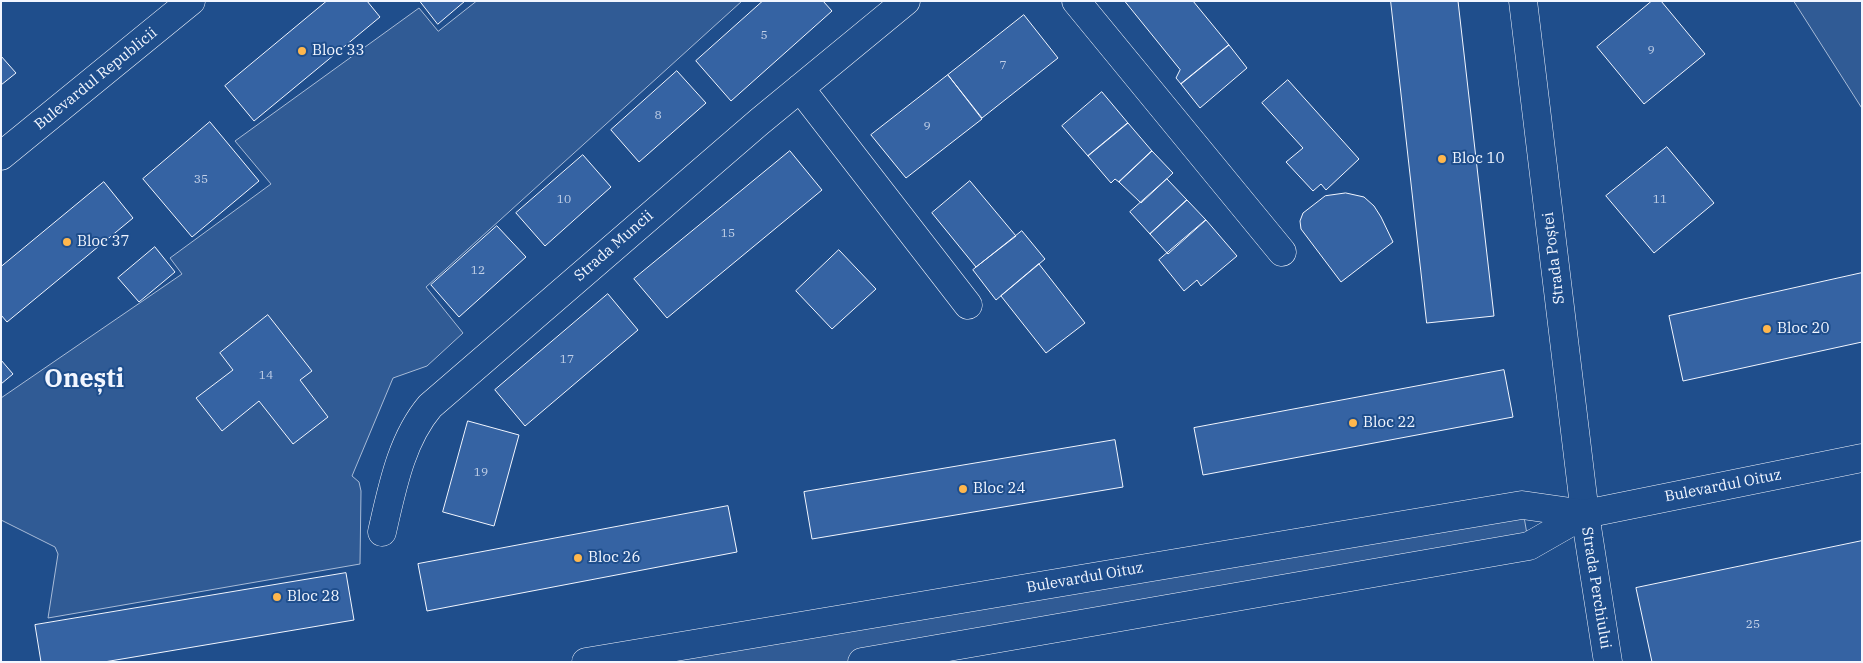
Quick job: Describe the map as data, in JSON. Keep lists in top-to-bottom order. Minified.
{"streets":{"main road":["Bulevardul Republicii","Strada Muncii","Strada Poștei","Bulevardul Oituz","Strada Perchiului"]},"crossings":[["Strada Poștei","Bulevardul Oituz"],["Strada Poștei","Strada Perchiului"],["Bulevardul Oituz","Strada Perchiului"]],"districts":["Onești"],"places":["Bloc 33","Bloc 10","Bloc 37","Bloc 20","Bloc 22","Bloc 24","Bloc 26","Bloc 28"],"house_numbers":["5","9","7","8","9","35","10","11","15","12","17","14","19","25"]}
